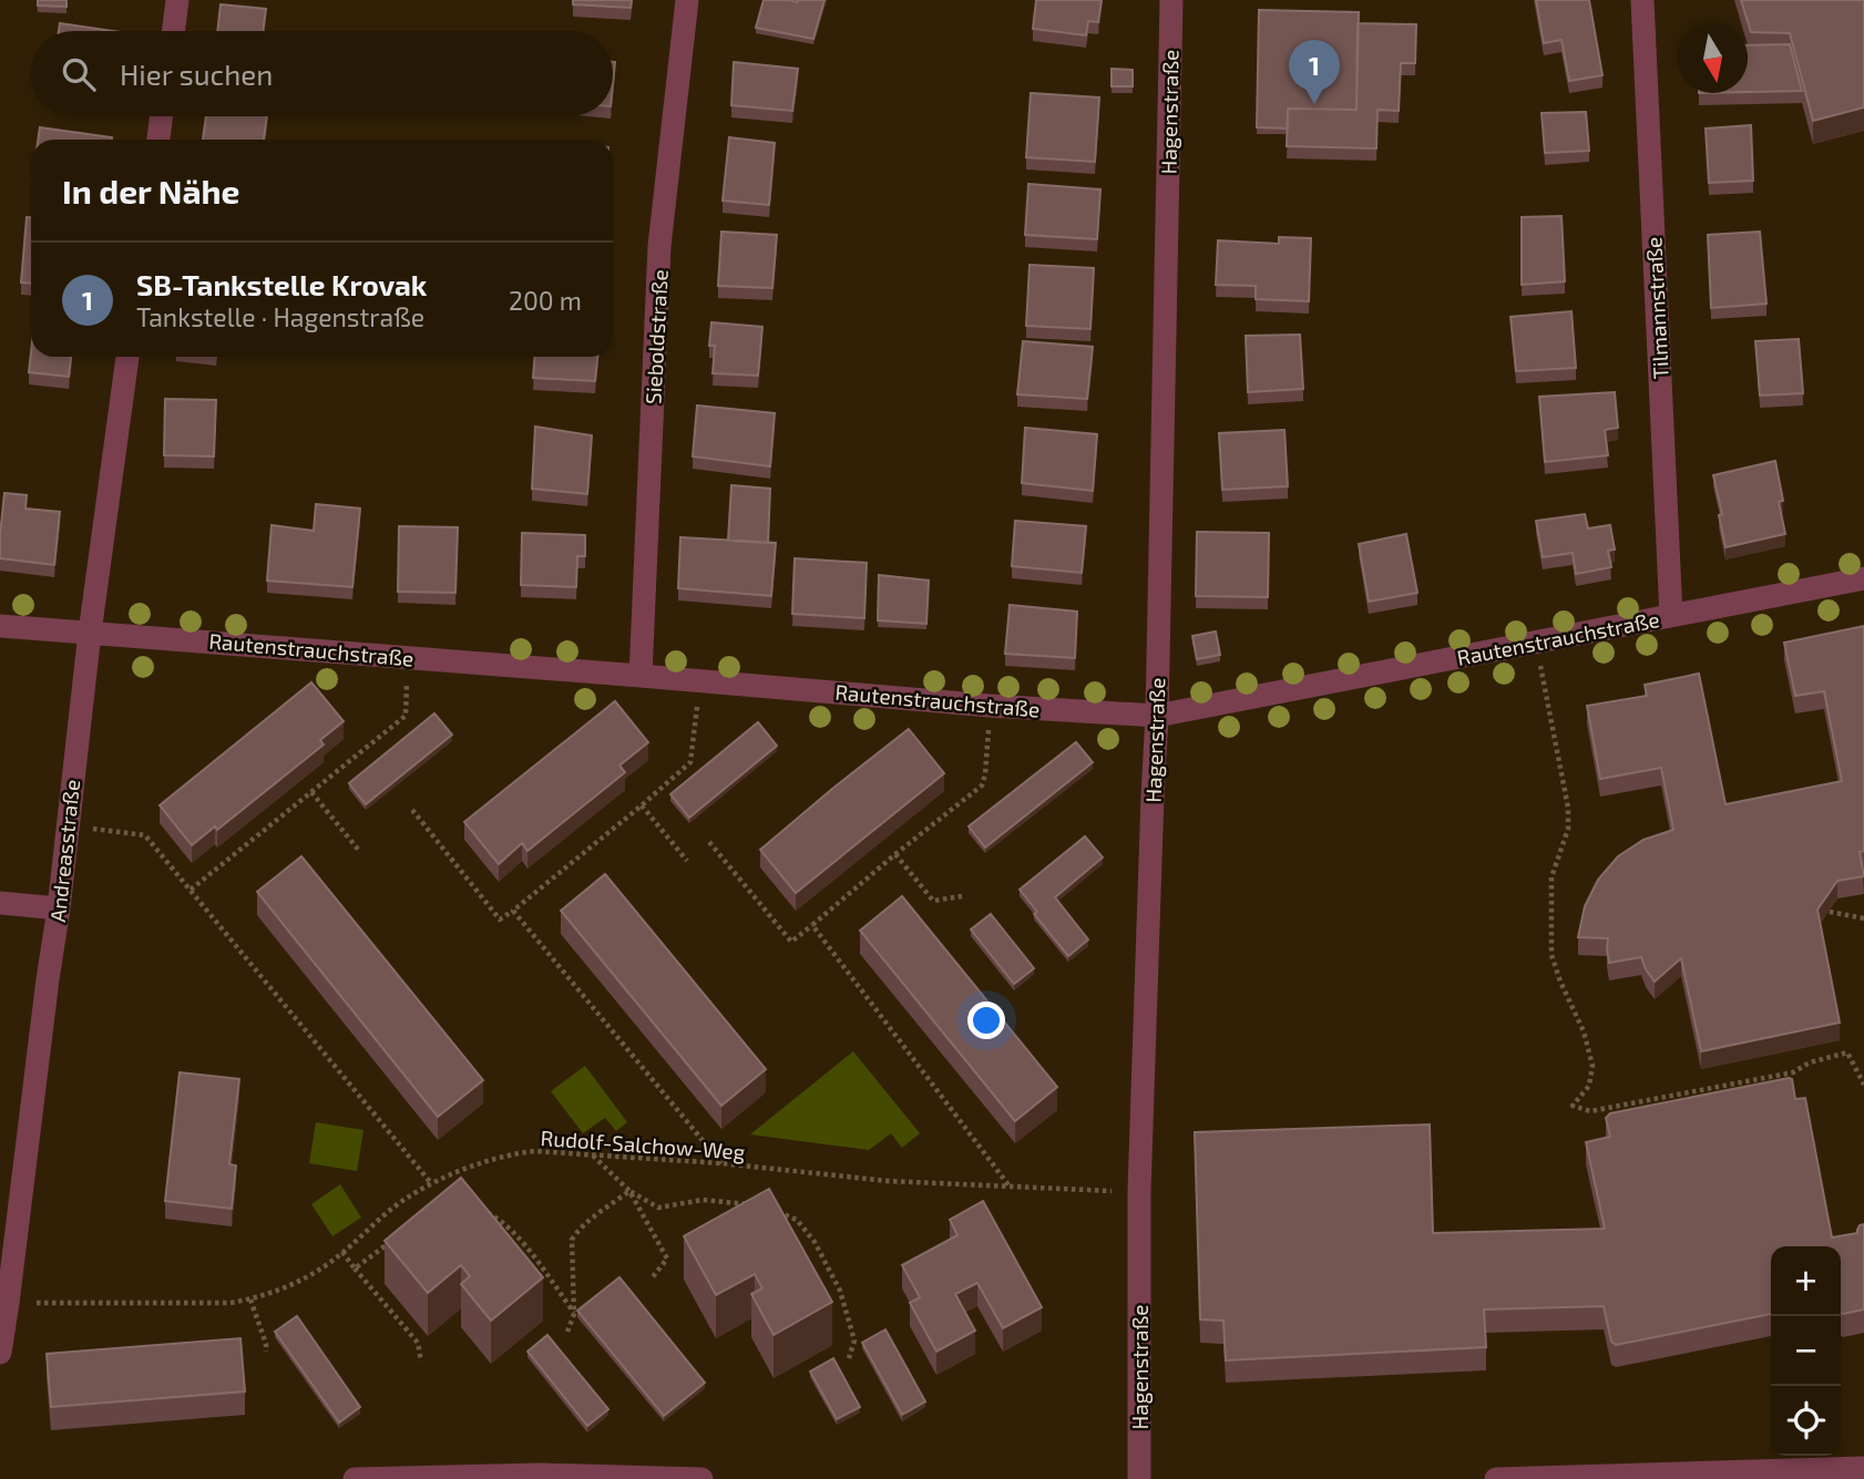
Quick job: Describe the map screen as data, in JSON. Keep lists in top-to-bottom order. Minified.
{"streets":{"street":["Hagenstraße","Tilmannstraße","Sieboldstraße","Rautenstrauchstraße","Andreasstraße"],"path":["Rudolf-Salchow-Weg"]},"crossings":[["Hagenstraße","Rautenstrauchstraße"],["Hagenstraße","Rudolf-Salchow-Weg"],["Tilmannstraße","Rautenstrauchstraße"],["Sieboldstraße","Rautenstrauchstraße"],["Rautenstrauchstraße","Andreasstraße"],["Andreasstraße","Rudolf-Salchow-Weg"]],"north":"bottom","page":{"search":"Hier suchen","pins":"1","heading":"In der Nähe","list":[{"mark":"1","name":"SB-Tankstelle Krovak","note":"Tankstelle · Hagenstraße","value":"200 m"}],"map_buttons":["+","−"]}}
